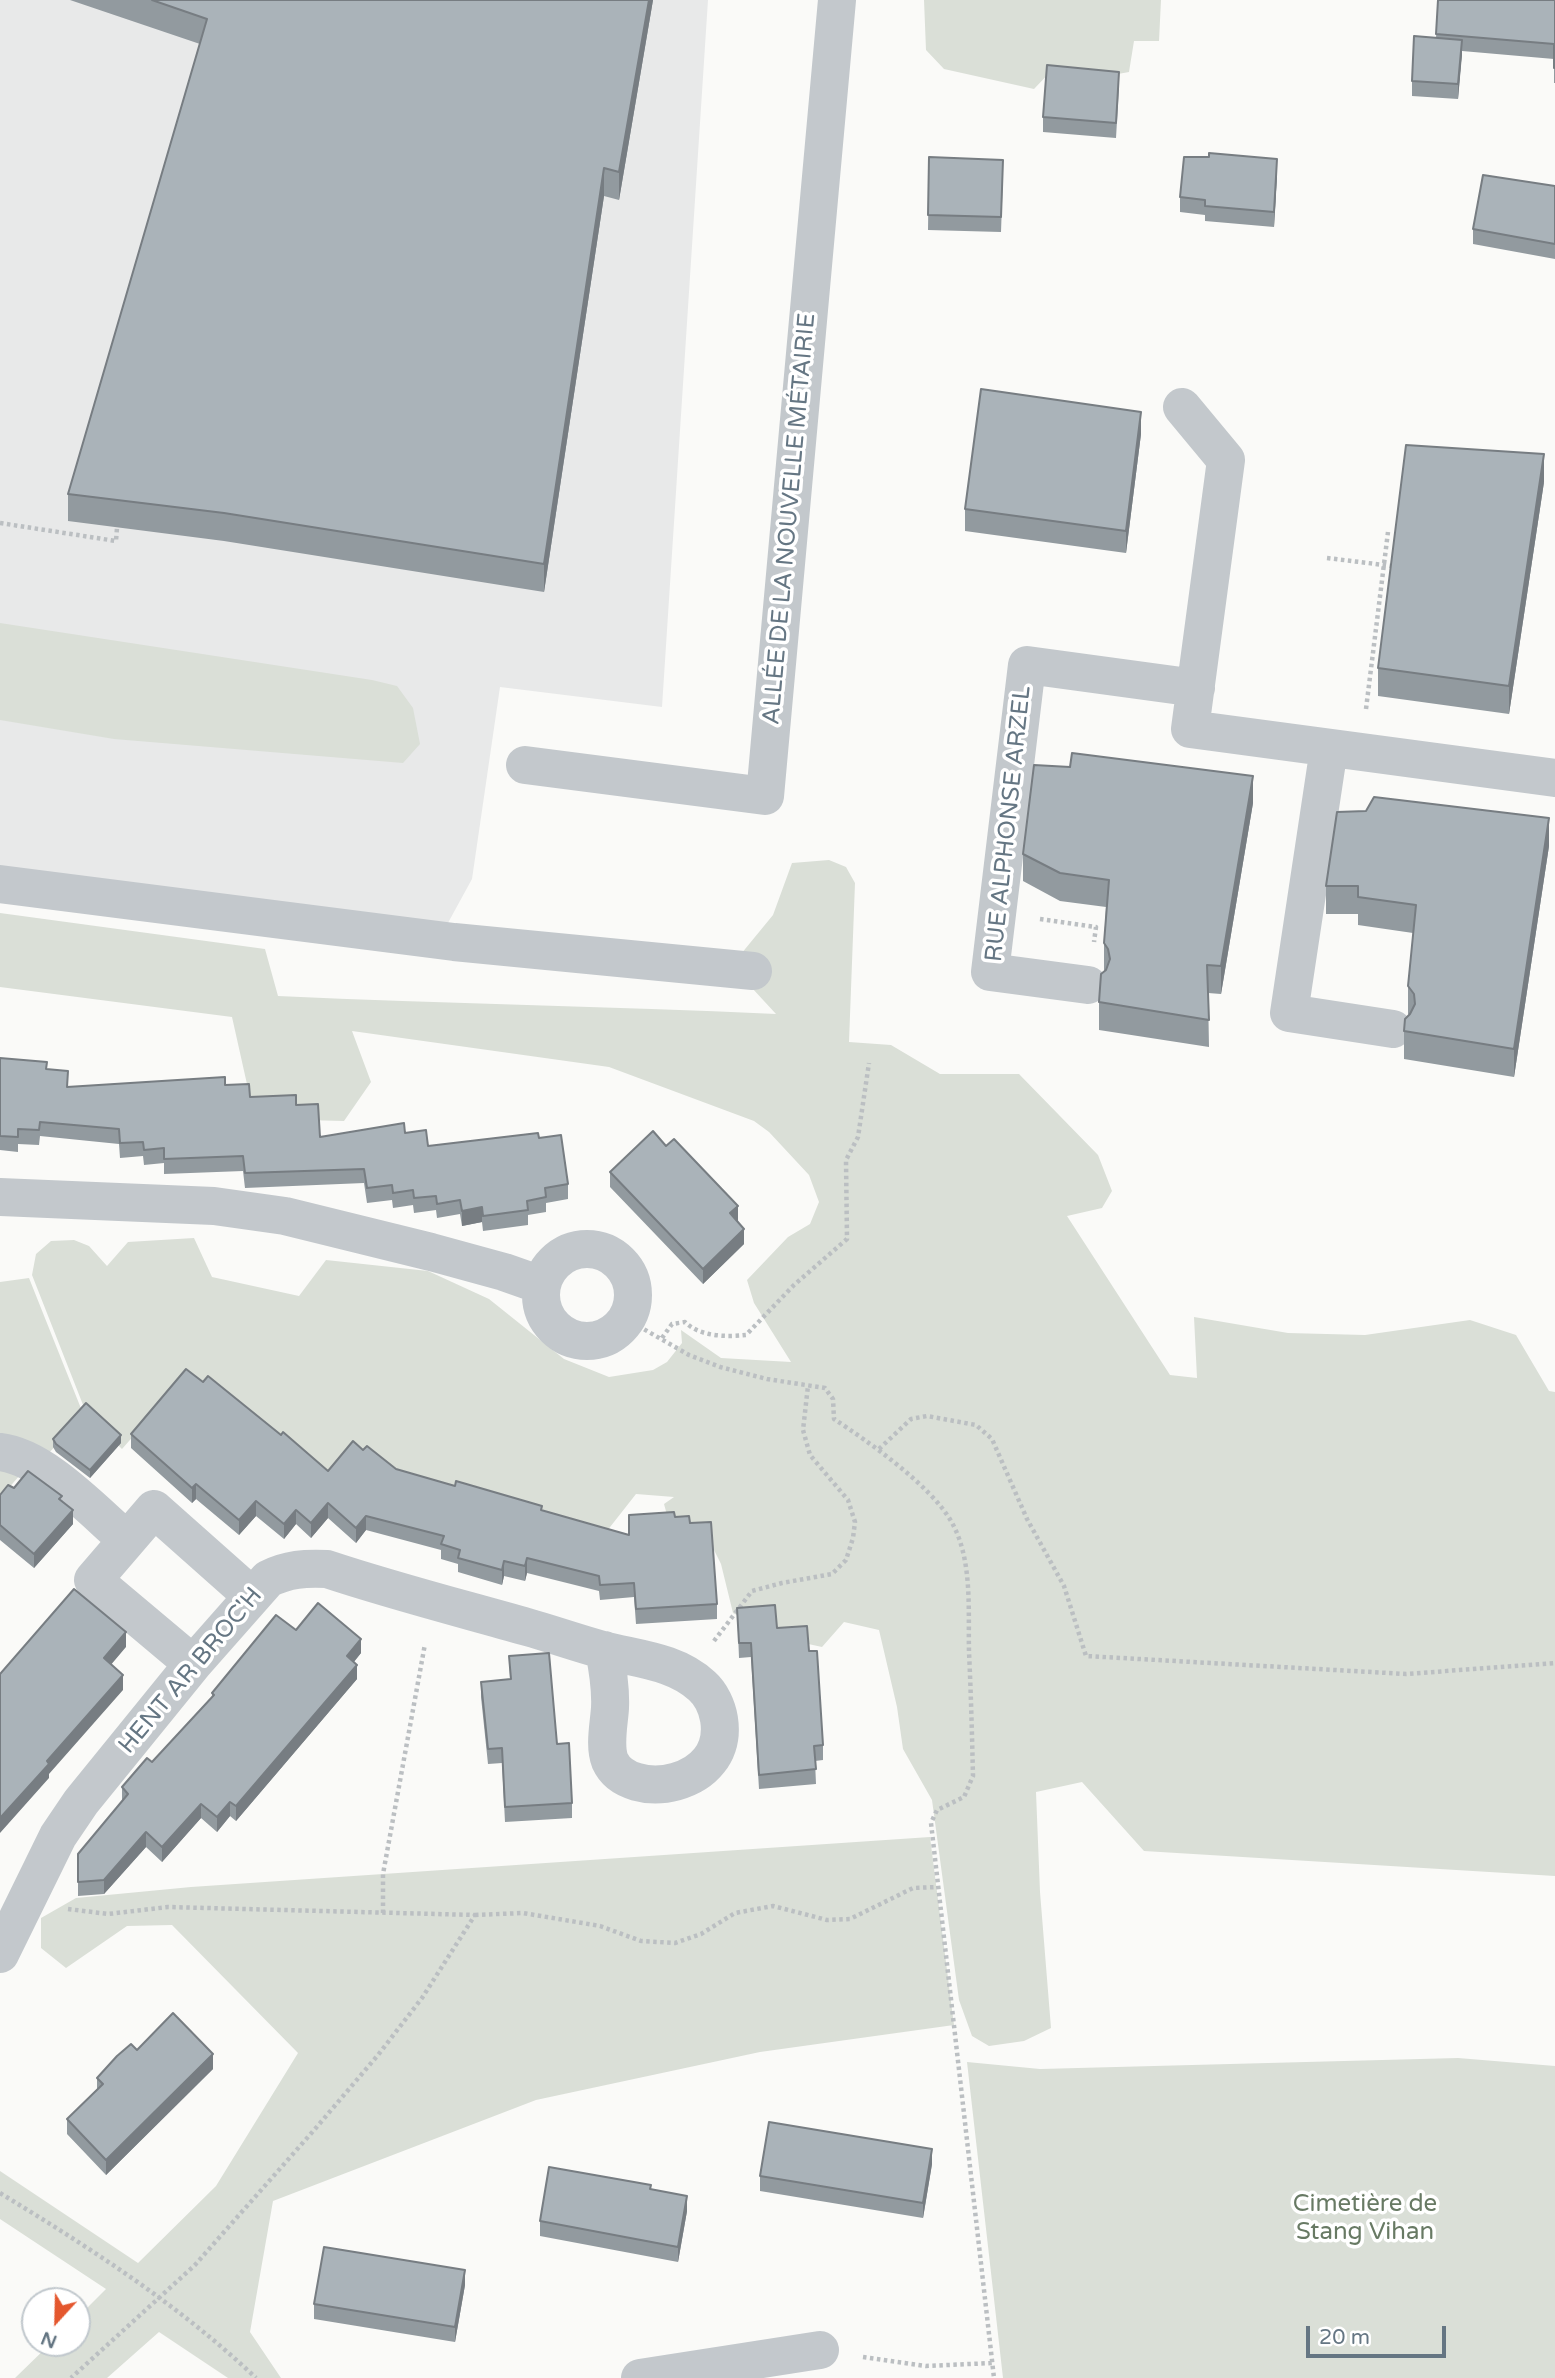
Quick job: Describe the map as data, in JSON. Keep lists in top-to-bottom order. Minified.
{"streets":{"street":["ALLÉE DE LA NOUVELLE MÉTAIRIE","RUE ALPHONSE ARZEL","HENT AR BROC'H"]},"parks":["Cimetière de Stang Vihan"],"scale_bar":"20 m","north":"bottom"}
